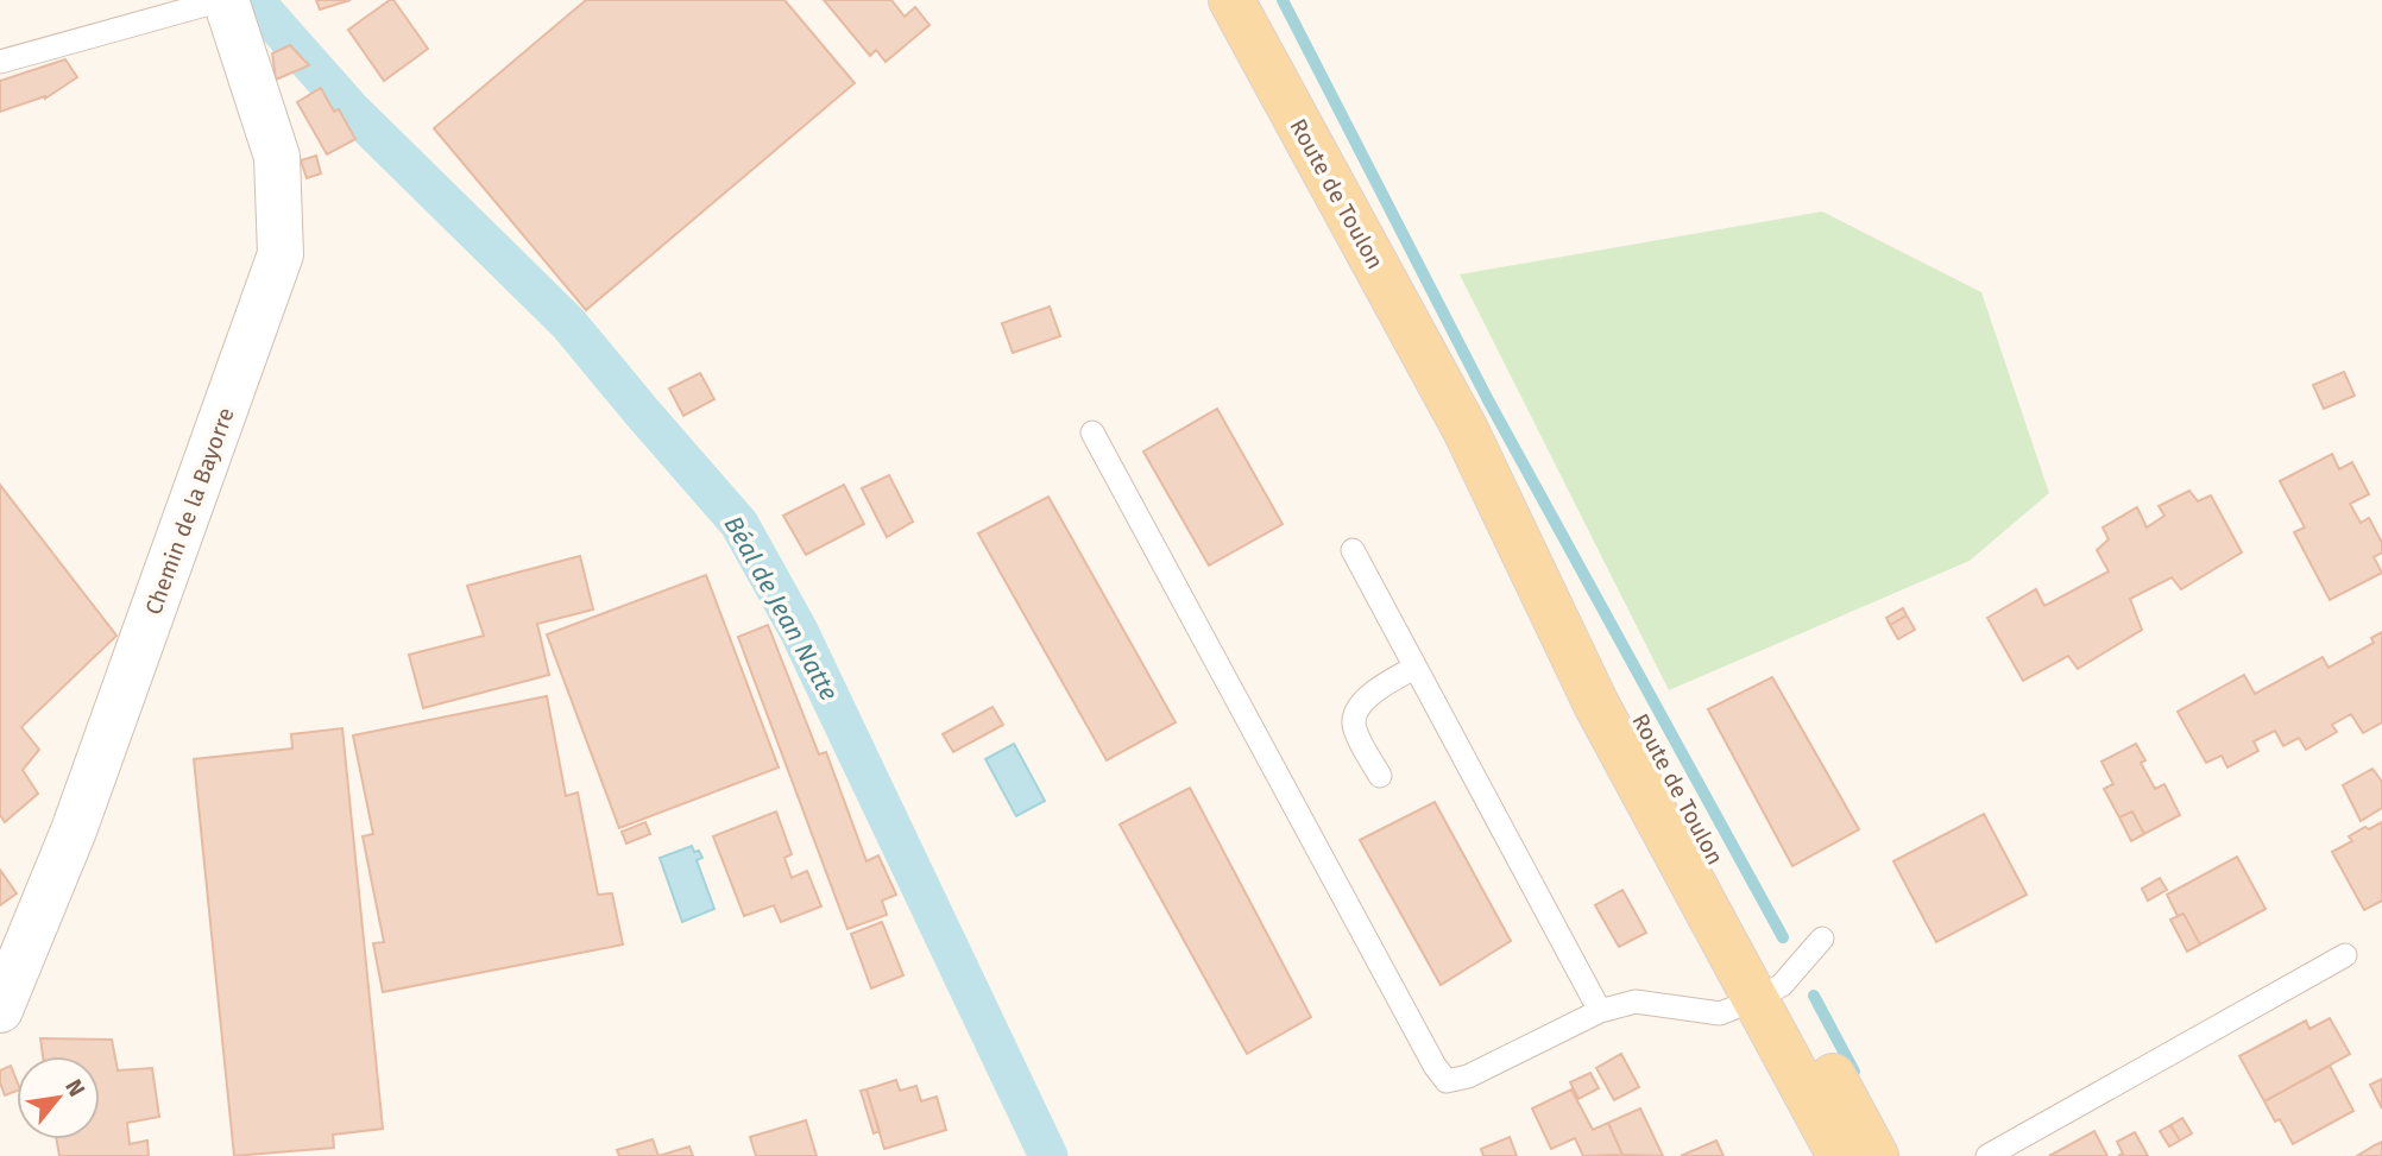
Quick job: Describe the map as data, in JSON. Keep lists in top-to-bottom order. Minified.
{"streets":{"main road":["Route de Toulon"],"street":["Chemin de la Bayorre"]},"water":["Béal de Jean Natte"],"north":"top right"}
